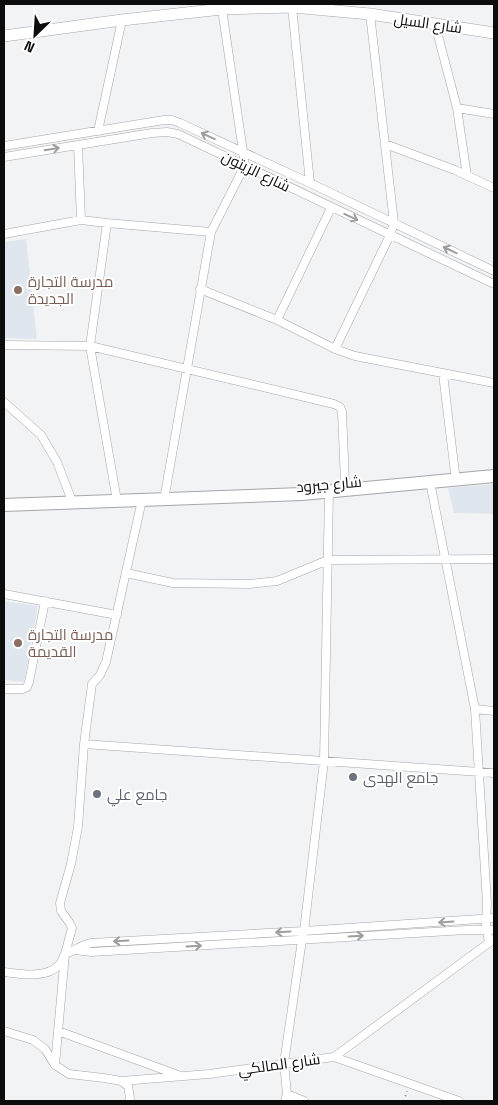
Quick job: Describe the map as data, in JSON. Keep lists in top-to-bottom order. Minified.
{"streets":{"main road":["شارع جيرود"],"street":["شارع السيل","شارع الزيتون","شارع المالكي"]},"places":["مدرسة التجارة الجديدة","مدرسة التجارة القديمة","جامع الهدى","جامع علي"],"north":"bottom left"}
